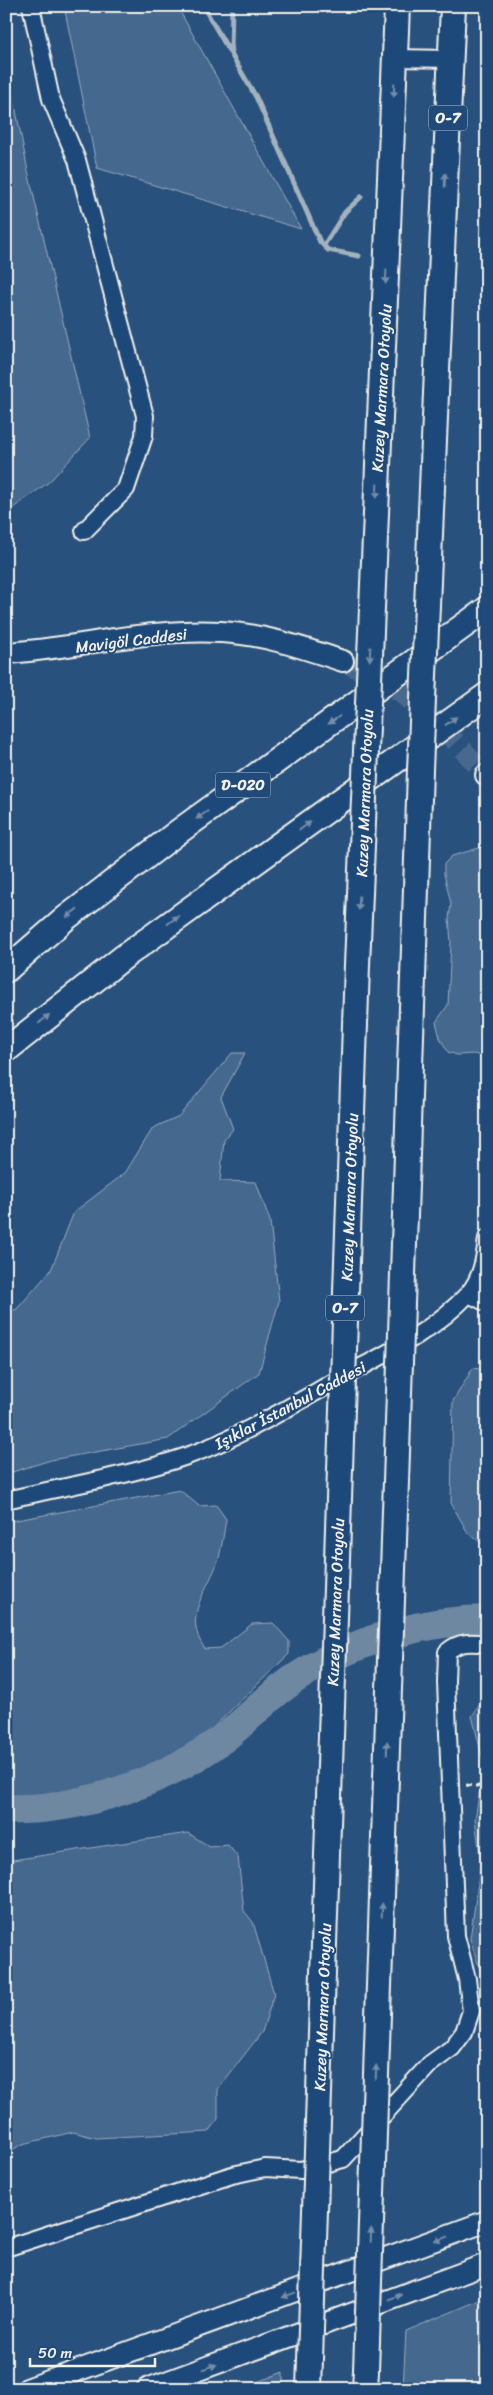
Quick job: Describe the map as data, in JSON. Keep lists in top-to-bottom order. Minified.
{"streets":{"highway":["O-7","Kuzey Marmara Otoyolu","D-020"],"main road":["Mavigöl Caddesi"],"street":["Işıklar İstanbul Caddesi"]},"scale_bar":"50 m"}
